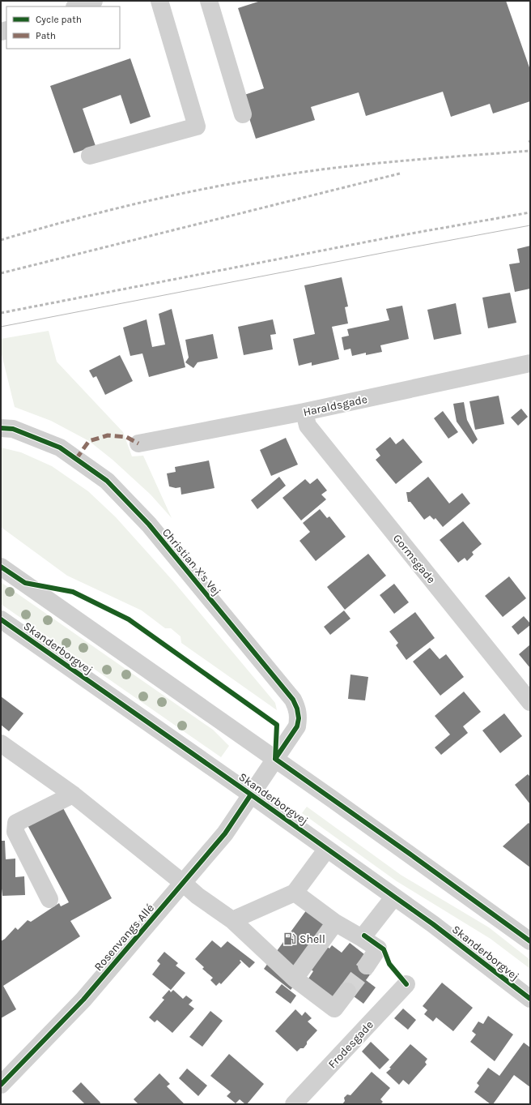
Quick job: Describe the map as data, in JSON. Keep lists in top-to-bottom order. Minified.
{"streets":{"street":["Haraldsgade","Gormsgade","Christian X's Vej","Skanderborgvej","Rosenvangs Allé","Frodesgade"]},"crossings":[["Haraldsgade","Gormsgade"],["Christian X's Vej","Skanderborgvej"],["Christian X's Vej","Rosenvangs Allé"],["Skanderborgvej","Rosenvangs Allé"]],"places":{"fuel station":["Shell"]},"legend":["Cycle path","Path"]}
